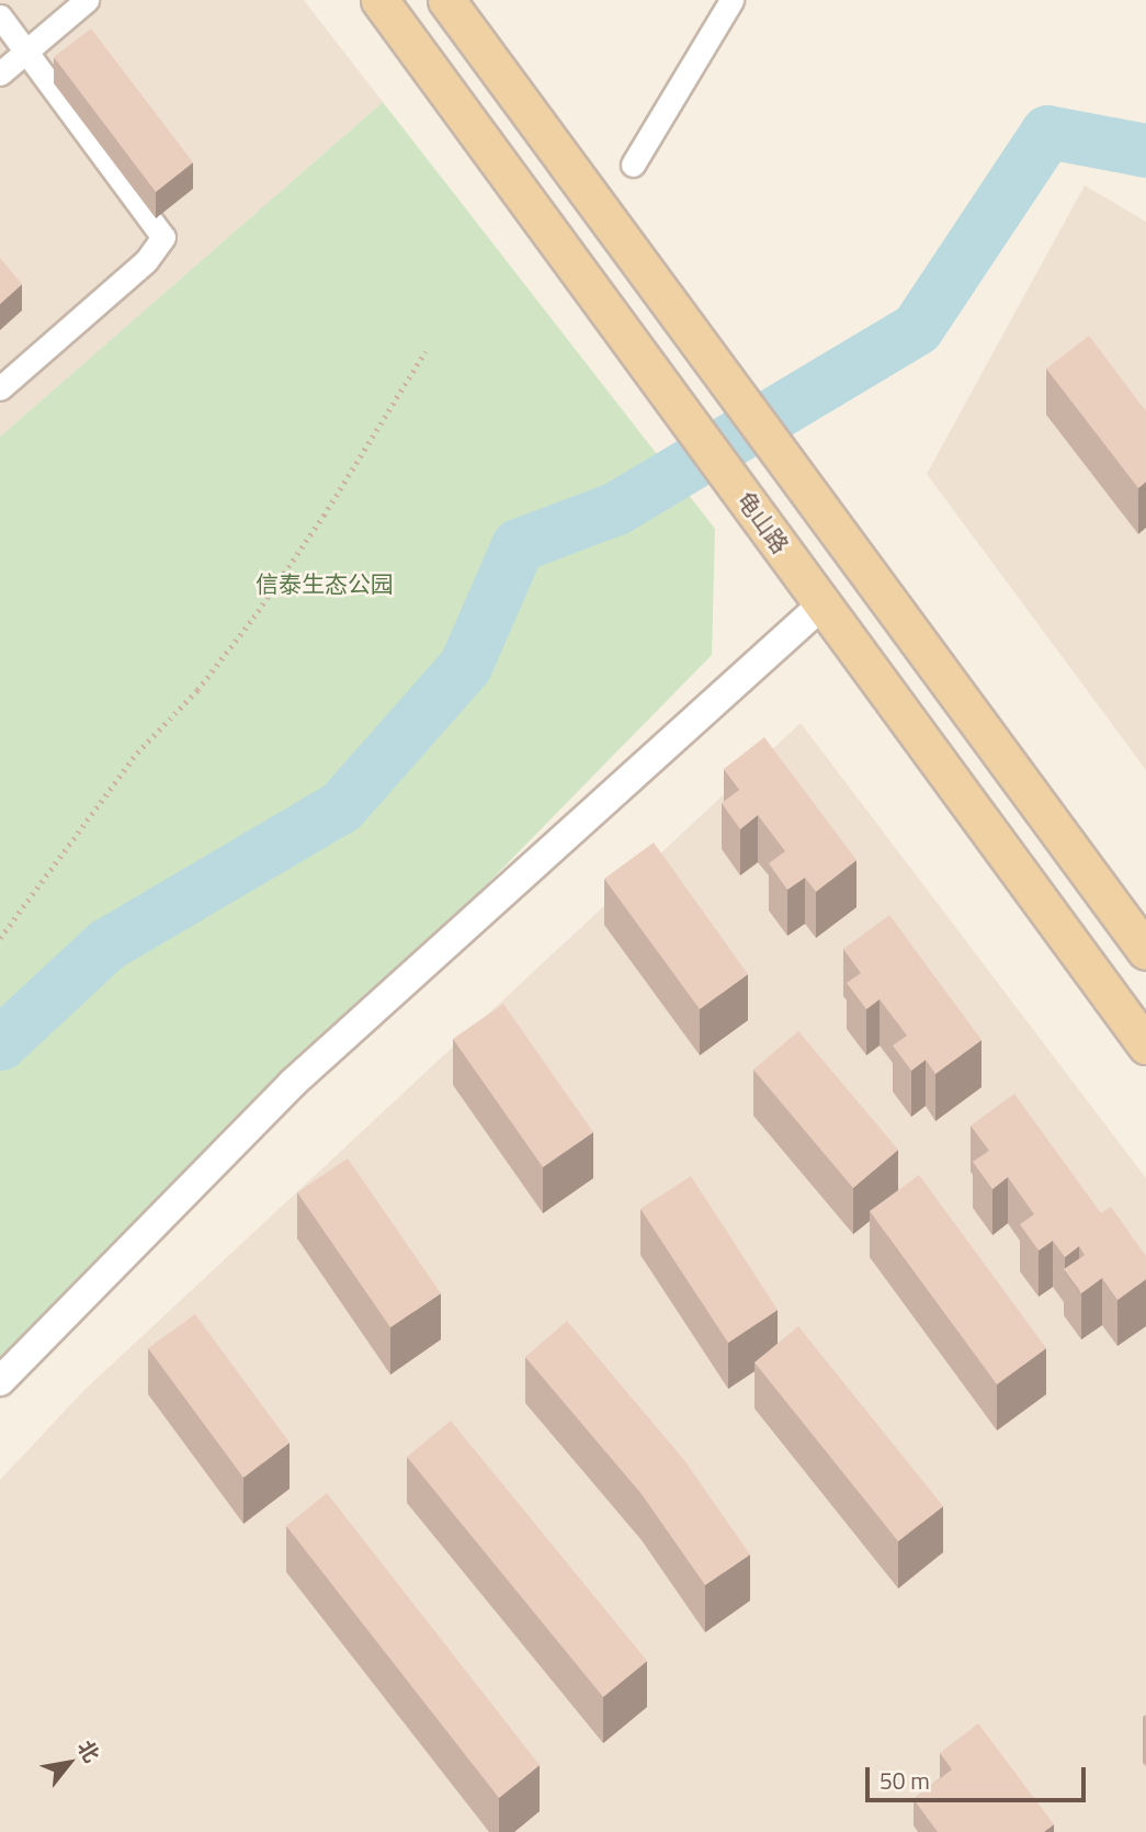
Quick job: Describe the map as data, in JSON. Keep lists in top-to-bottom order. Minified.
{"streets":{"main road":["龟山路"]},"parks":["信泰生态公园"],"scale_bar":"50 m","north":"top right"}
